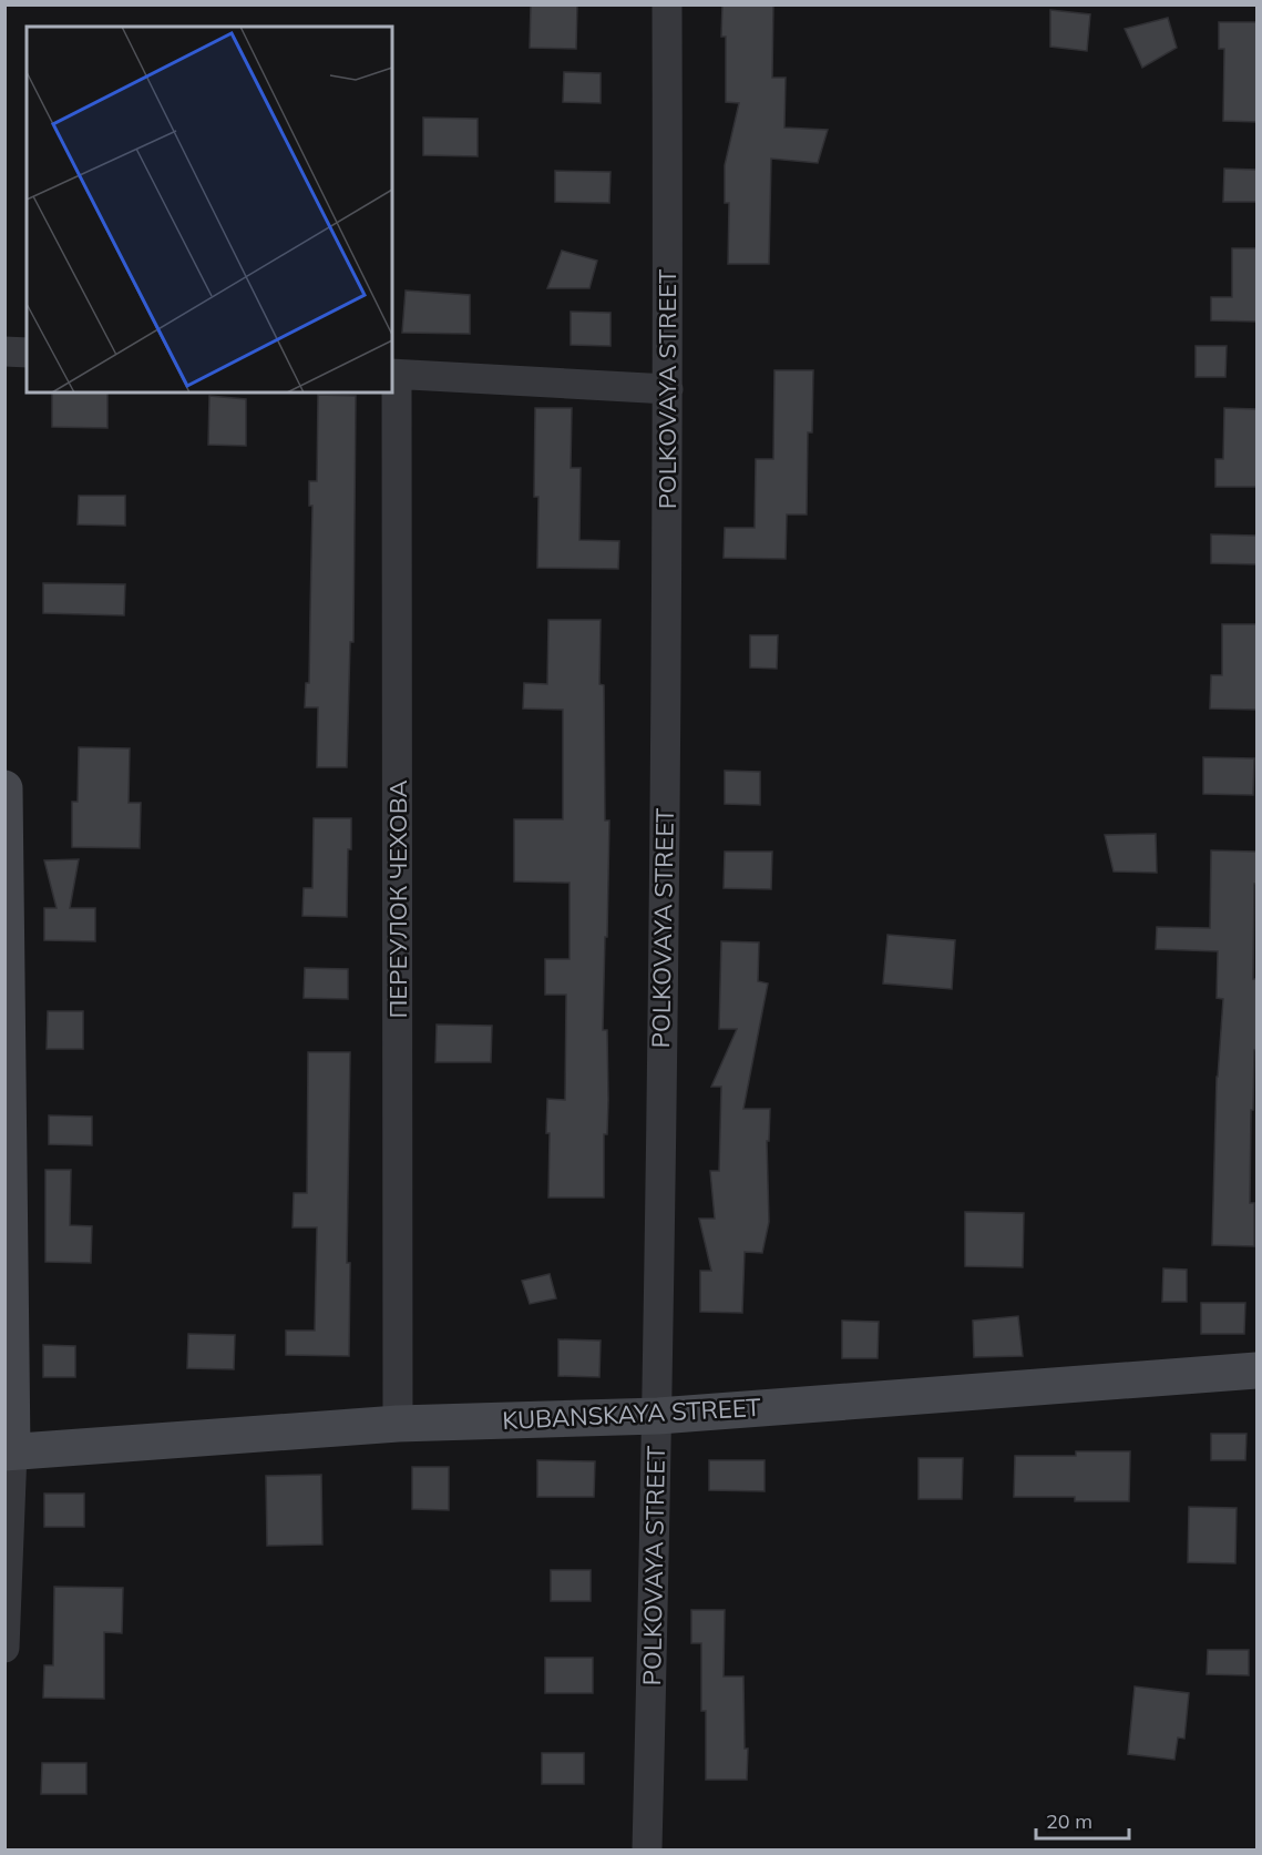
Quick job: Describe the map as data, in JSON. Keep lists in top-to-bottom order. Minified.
{"streets":{"street":["POLKOVAYA STREET","ПЕРЕУЛОК ЧЕХОВА","KUBANSKAYA STREET"]},"crossings":[["POLKOVAYA STREET","KUBANSKAYA STREET"],["ПЕРЕУЛОК ЧЕХОВА","KUBANSKAYA STREET"]],"scale_bar":"20 m"}
